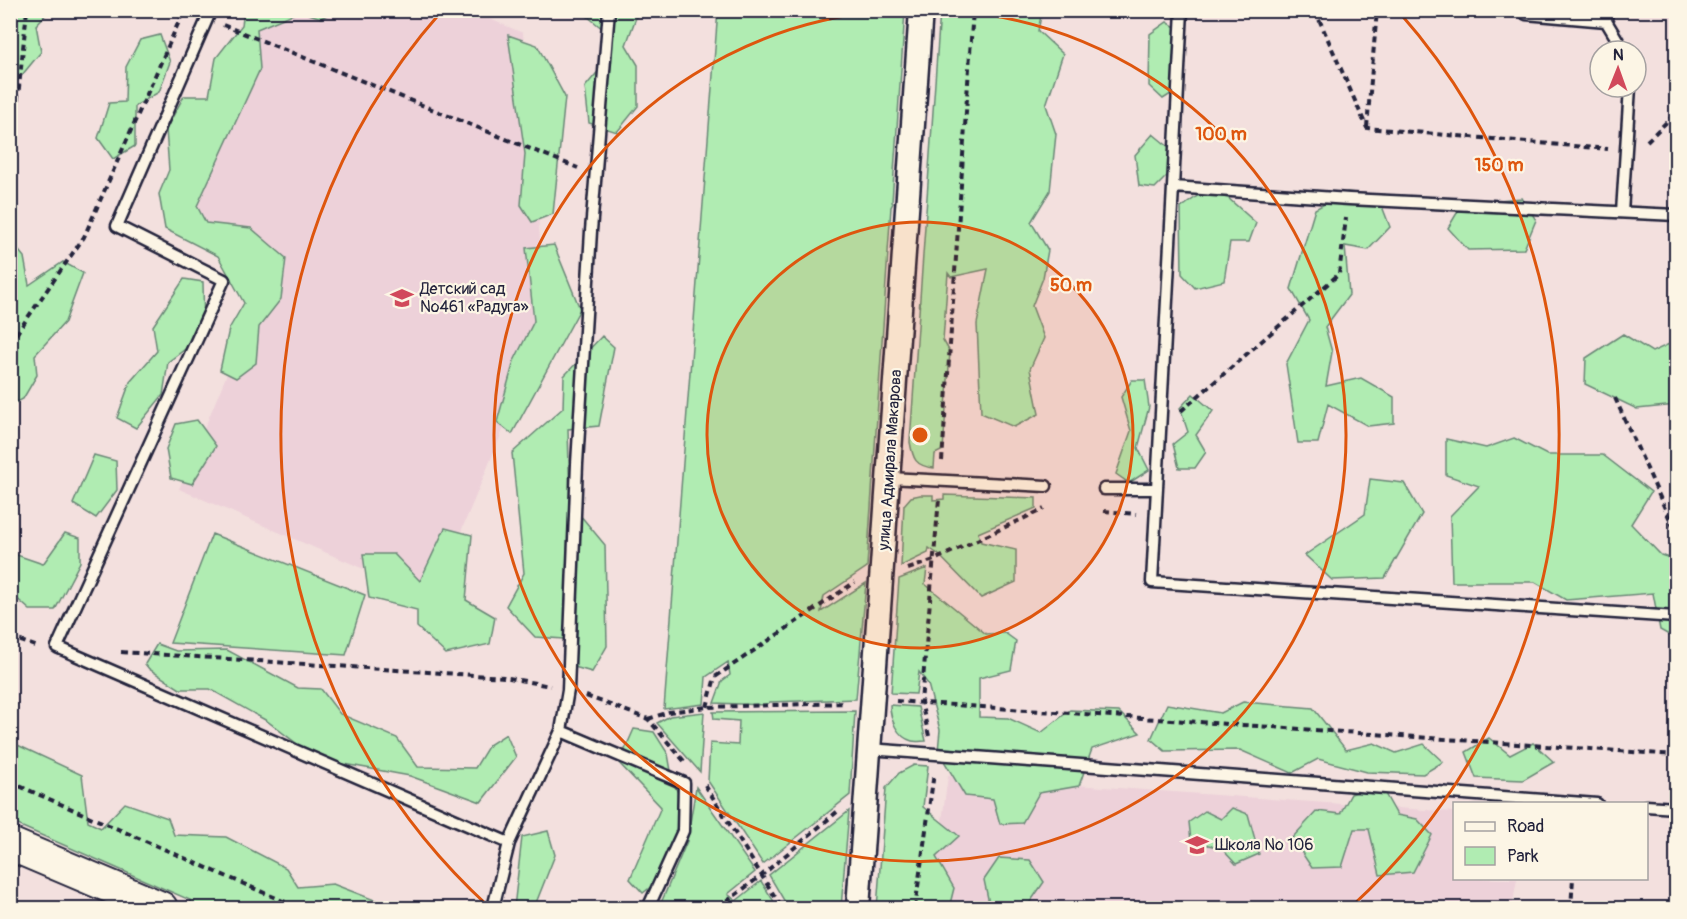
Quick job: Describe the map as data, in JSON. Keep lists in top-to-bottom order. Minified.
{"streets":{"street":["улица Адмирала Макарова"]},"places":{"school or university":["Детский сад №461 «Радуга»","Школа № 106"]},"legend":["Road","Park"],"north":"top","rings":["100 m","150 m","50 m"]}
